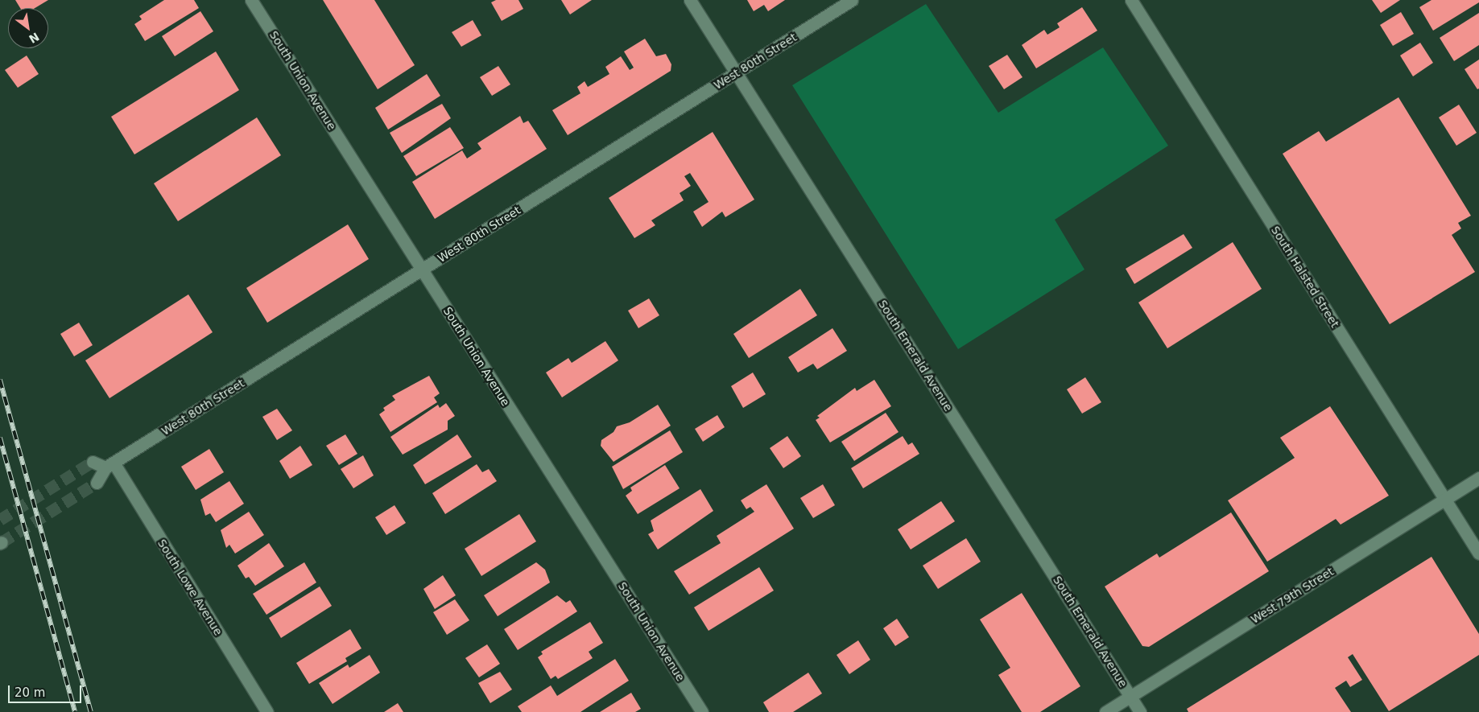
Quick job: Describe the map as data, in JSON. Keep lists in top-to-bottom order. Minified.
{"streets":{"street":["West 80th Street","South Union Avenue","South Halsted Street","South Emerald Avenue","South Lowe Avenue","West 79th Street"]},"crossings":[["West 80th Street","South Union Avenue"],["West 80th Street","South Emerald Avenue"],["West 80th Street","South Lowe Avenue"],["South Halsted Street","West 79th Street"],["South Emerald Avenue","West 79th Street"]],"scale_bar":"20 m","north":"bottom right"}
